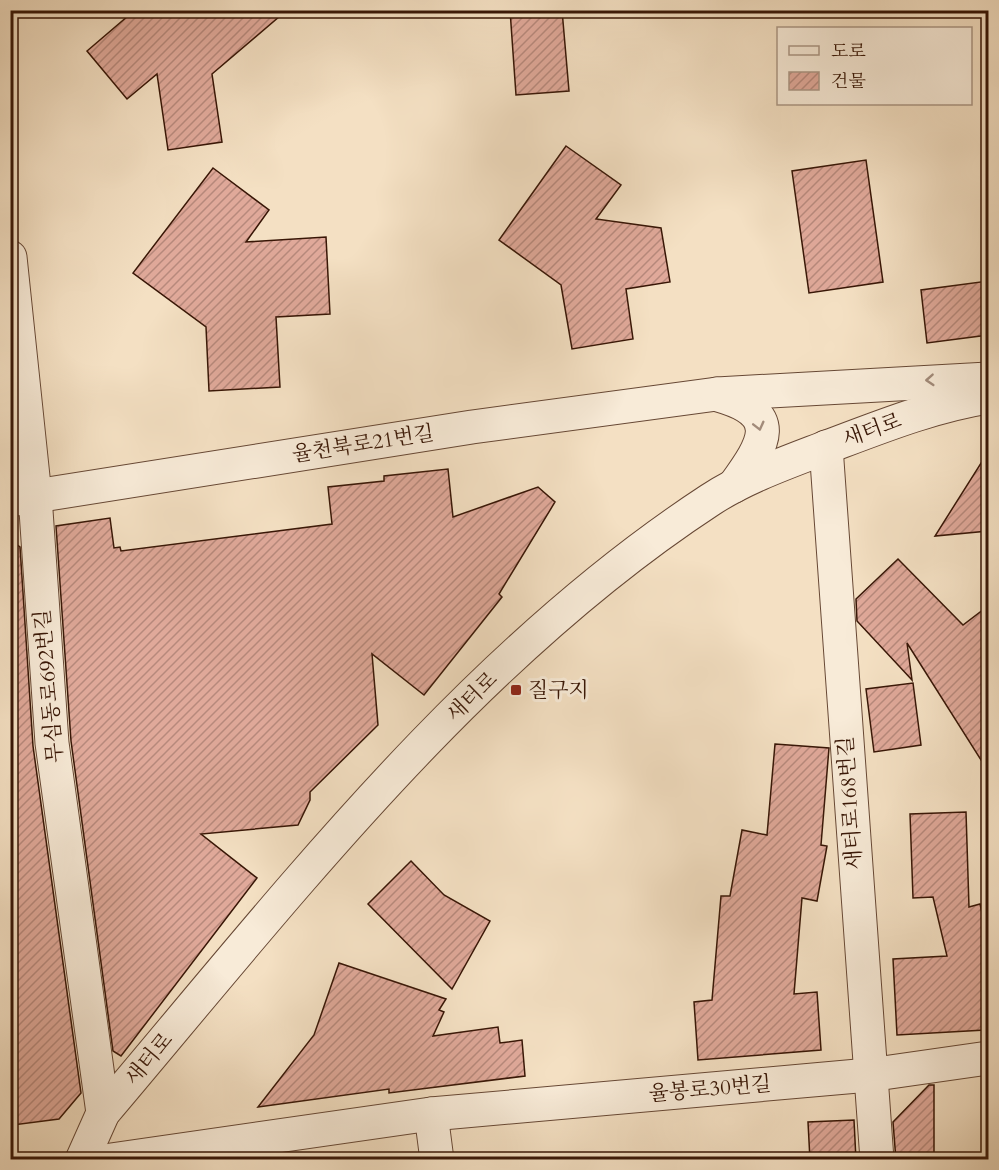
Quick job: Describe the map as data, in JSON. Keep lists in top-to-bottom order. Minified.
{"streets":{"street":["새터로","율천북로21번길","무심동로692번길","새터로168번길","율봉로30번길"]},"crossings":[["새터로","무심동로692번길"],["새터로","새터로168번길"],["율천북로21번길","무심동로692번길"],["새터로168번길","율봉로30번길"]],"places":{"transit":["질구지"]},"legend":["도로","건물"]}
